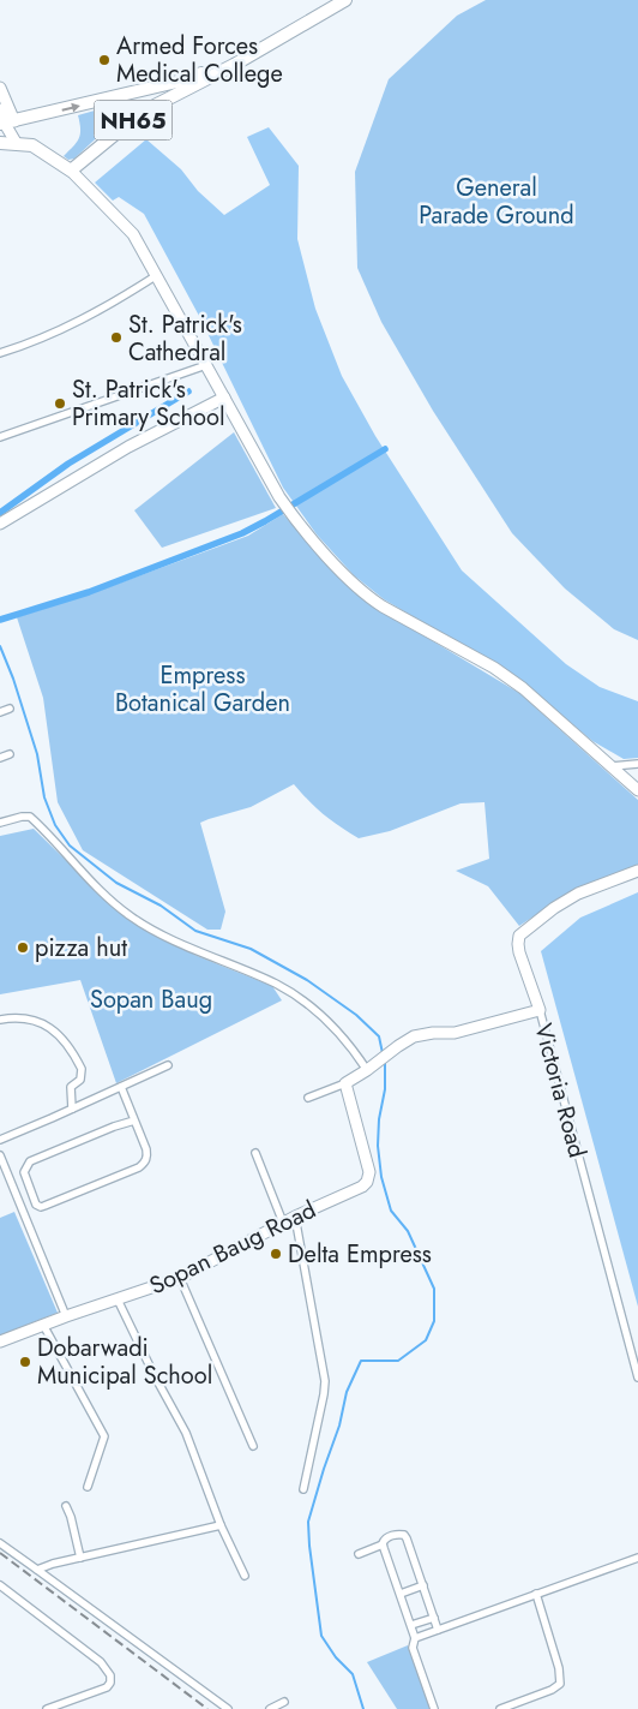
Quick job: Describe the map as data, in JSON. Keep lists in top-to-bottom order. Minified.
{"streets":{"highway":["NH65"],"street":["Victoria Road","Sopan Baug Road"]},"parks":["General Parade Ground","Empress Botanical Garden","Sopan Baug"],"places":["Armed Forces Medical College","St. Patrick's Cathedral","St. Patrick's Primary School","pizza hut","Delta Empress","Dobarwadi Municipal School"]}
